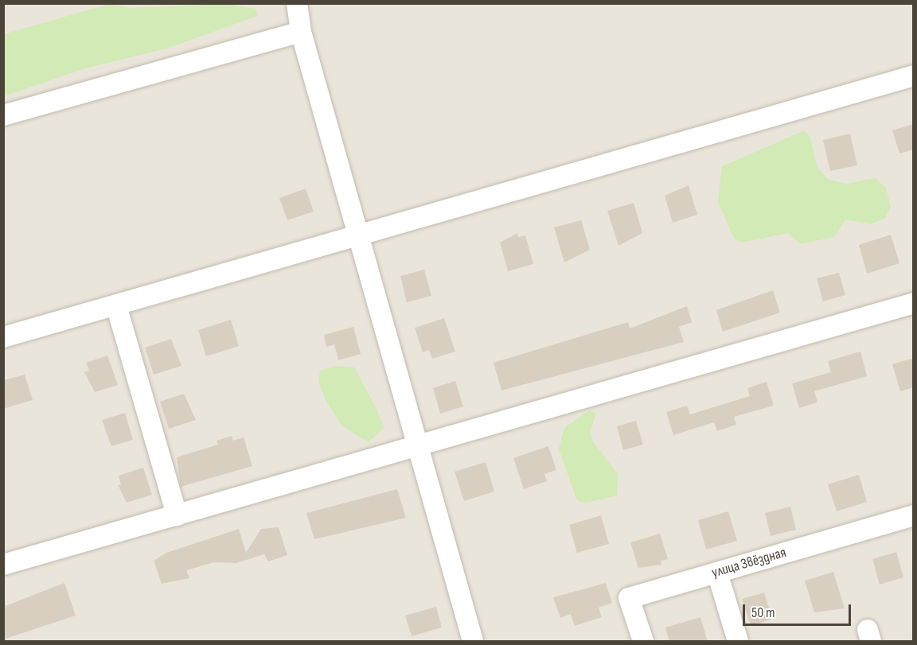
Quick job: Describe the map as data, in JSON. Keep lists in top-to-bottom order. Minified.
{"streets":{"lane":["улица Звёздная"]},"scale_bar":"50 m"}
